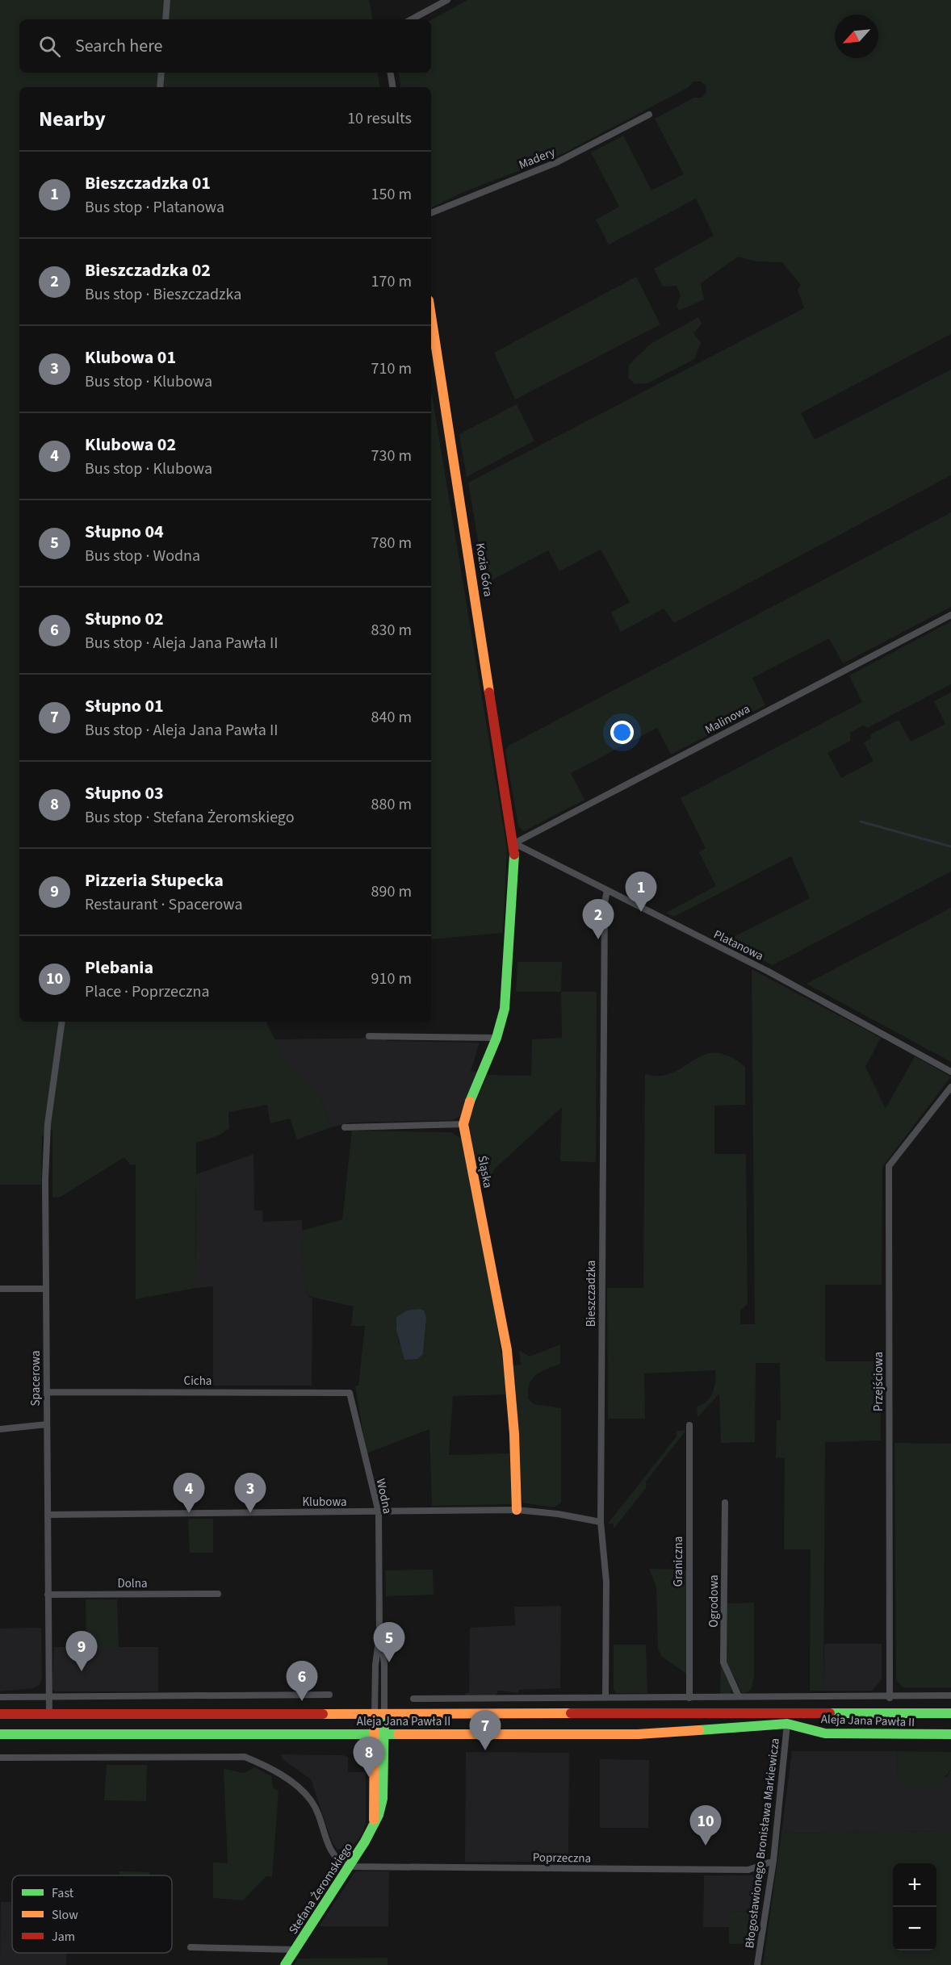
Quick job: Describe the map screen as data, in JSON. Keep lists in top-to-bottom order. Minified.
{"streets":{"main road":["Kozia Góra","Śląska","Aleja Jana Pawła II","Stefana Żeromskiego"],"street":["Madery","Malinowa","Platanowa","Bieszczadzka","Spacerowa","Cicha","Przejściowa","Wodna","Klubowa","Graniczna","Dolna","Ogrodowa","Błogosławionego Bronisława Markiewicza","Poprzeczna"]},"crossings":[["Kozia Góra","Malinowa"],["Kozia Góra","Platanowa"],["Kozia Góra","Śląska"],["Malinowa","Platanowa"],["Malinowa","Śląska"],["Platanowa","Śląska"],["Platanowa","Bieszczadzka"],["Śląska","Klubowa"],["Bieszczadzka","Klubowa"],["Spacerowa","Cicha"],["Spacerowa","Klubowa"],["Spacerowa","Dolna"],["Spacerowa","Aleja Jana Pawła II"],["Cicha","Wodna"],["Wodna","Klubowa"],["Wodna","Aleja Jana Pawła II"],["Wodna","Stefana Żeromskiego"],["Aleja Jana Pawła II","Błogosławionego Bronisława Markiewicza"],["Aleja Jana Pawła II","Stefana Żeromskiego"],["Błogosławionego Bronisława Markiewicza","Poprzeczna"],["Poprzeczna","Stefana Żeromskiego"]],"legend":["Fast","Slow","Jam"],"north":"bottom left","page":{"search":"Search here","heading":["Nearby","10 results"],"list":[{"mark":"1","name":"Bieszczadzka 01","note":"Bus stop · Platanowa","value":"150 m"},{"mark":"2","name":"Bieszczadzka 02","note":"Bus stop · Bieszczadzka","value":"170 m"},{"mark":"3","name":"Klubowa 01","note":"Bus stop · Klubowa","value":"710 m"},{"mark":"4","name":"Klubowa 02","note":"Bus stop · Klubowa","value":"730 m"},{"mark":"5","name":"Słupno 04","note":"Bus stop · Wodna","value":"780 m"},{"mark":"6","name":"Słupno 02","note":"Bus stop · Aleja Jana Pawła II","value":"830 m"},{"mark":"7","name":"Słupno 01","note":"Bus stop · Aleja Jana Pawła II","value":"840 m"},{"mark":"8","name":"Słupno 03","note":"Bus stop · Stefana Żeromskiego","value":"880 m"},{"mark":"9","name":"Pizzeria Słupecka","note":"Restaurant · Spacerowa","value":"890 m"},{"mark":"10","name":"Plebania","note":"Place · Poprzeczna","value":"910 m"}],"pins":["1","2","3","4","5","9","6","7","8","10"],"map_buttons":["+","−"]}}
